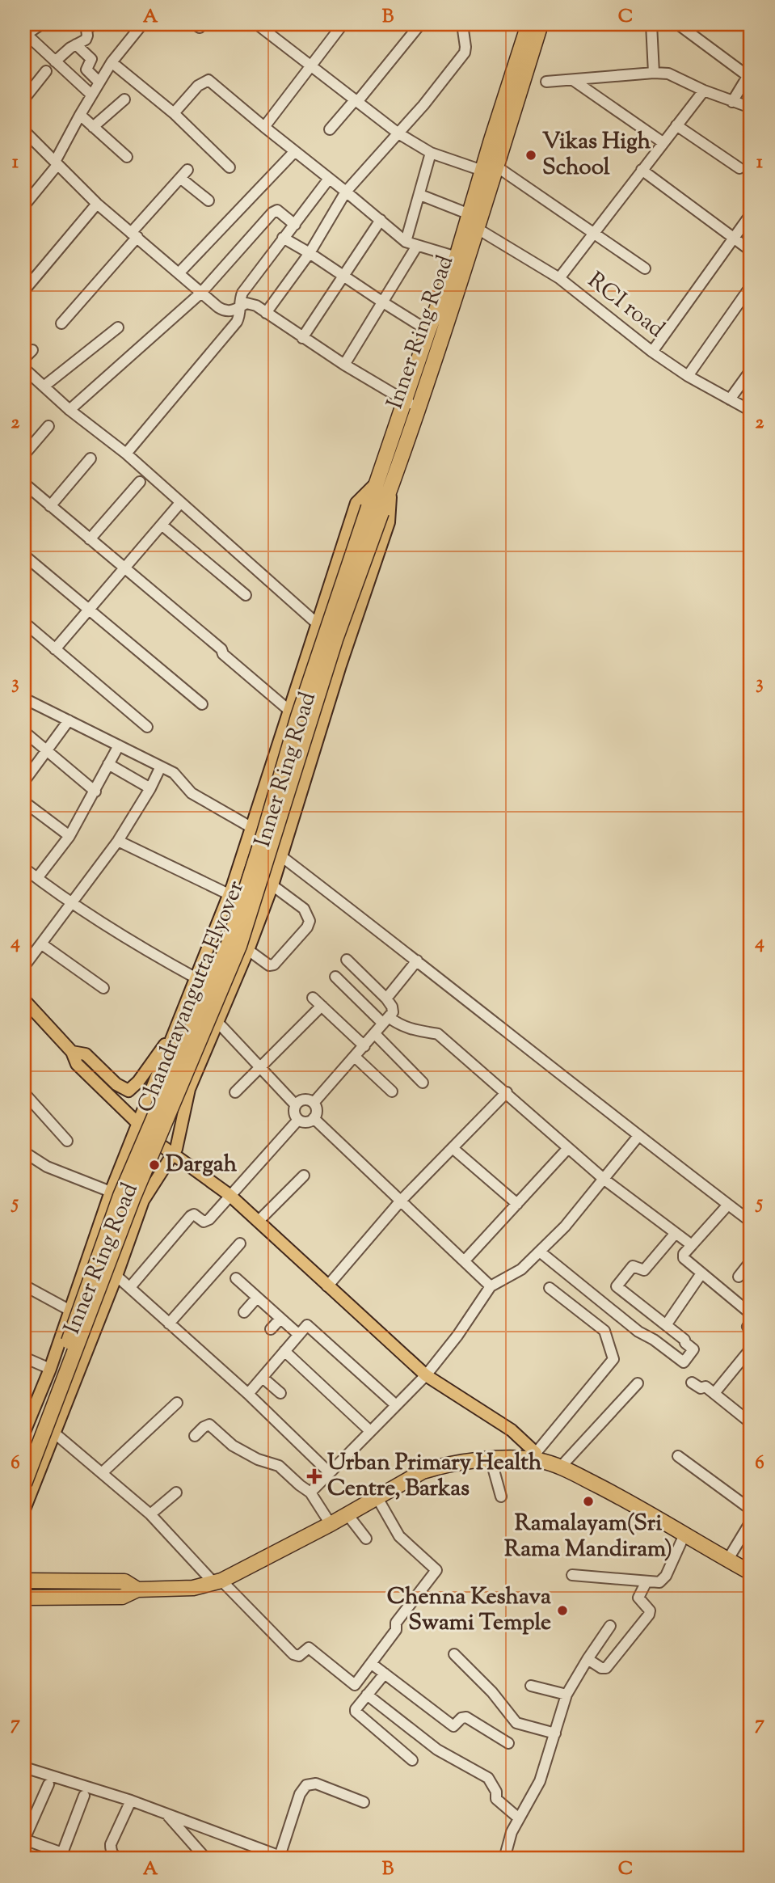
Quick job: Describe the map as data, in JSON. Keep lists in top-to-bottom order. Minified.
{"streets":{"highway":["Inner Ring Road","Chandrayangutta Flyover"],"street":["RCI road"]},"crossings":[["RCI road","Inner Ring Road"],["Inner Ring Road","Chandrayangutta Flyover"]],"places":{"other":["Vikas High School","Dargah","Ramalayam(Sri Rama Mandiram)","Chenna Keshava Swami Temple"],"health":["Urban Primary Health Centre, Barkas"]},"grid":{"columns":["A","B","C"],"rows":["1","2","3","4","5","6","7"]}}
